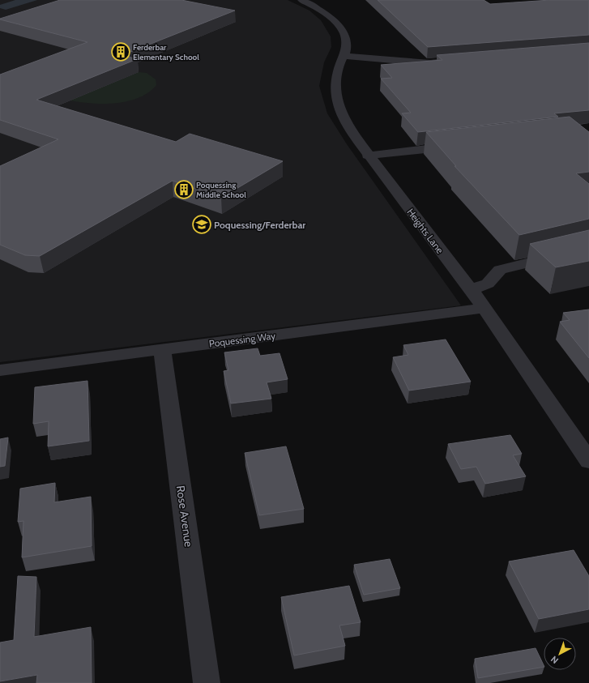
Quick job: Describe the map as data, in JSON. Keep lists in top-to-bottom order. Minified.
{"streets":{"street":["Heights Lane","Poquessing Way","Rose Avenue"]},"crossings":[["Heights Lane","Poquessing Way"],["Poquessing Way","Rose Avenue"]],"places":{"building":["Ferderbar Elementary School","Poquessing Middle School"],"school or university":["Poquessing/Ferderbar"]},"north":"bottom left"}
